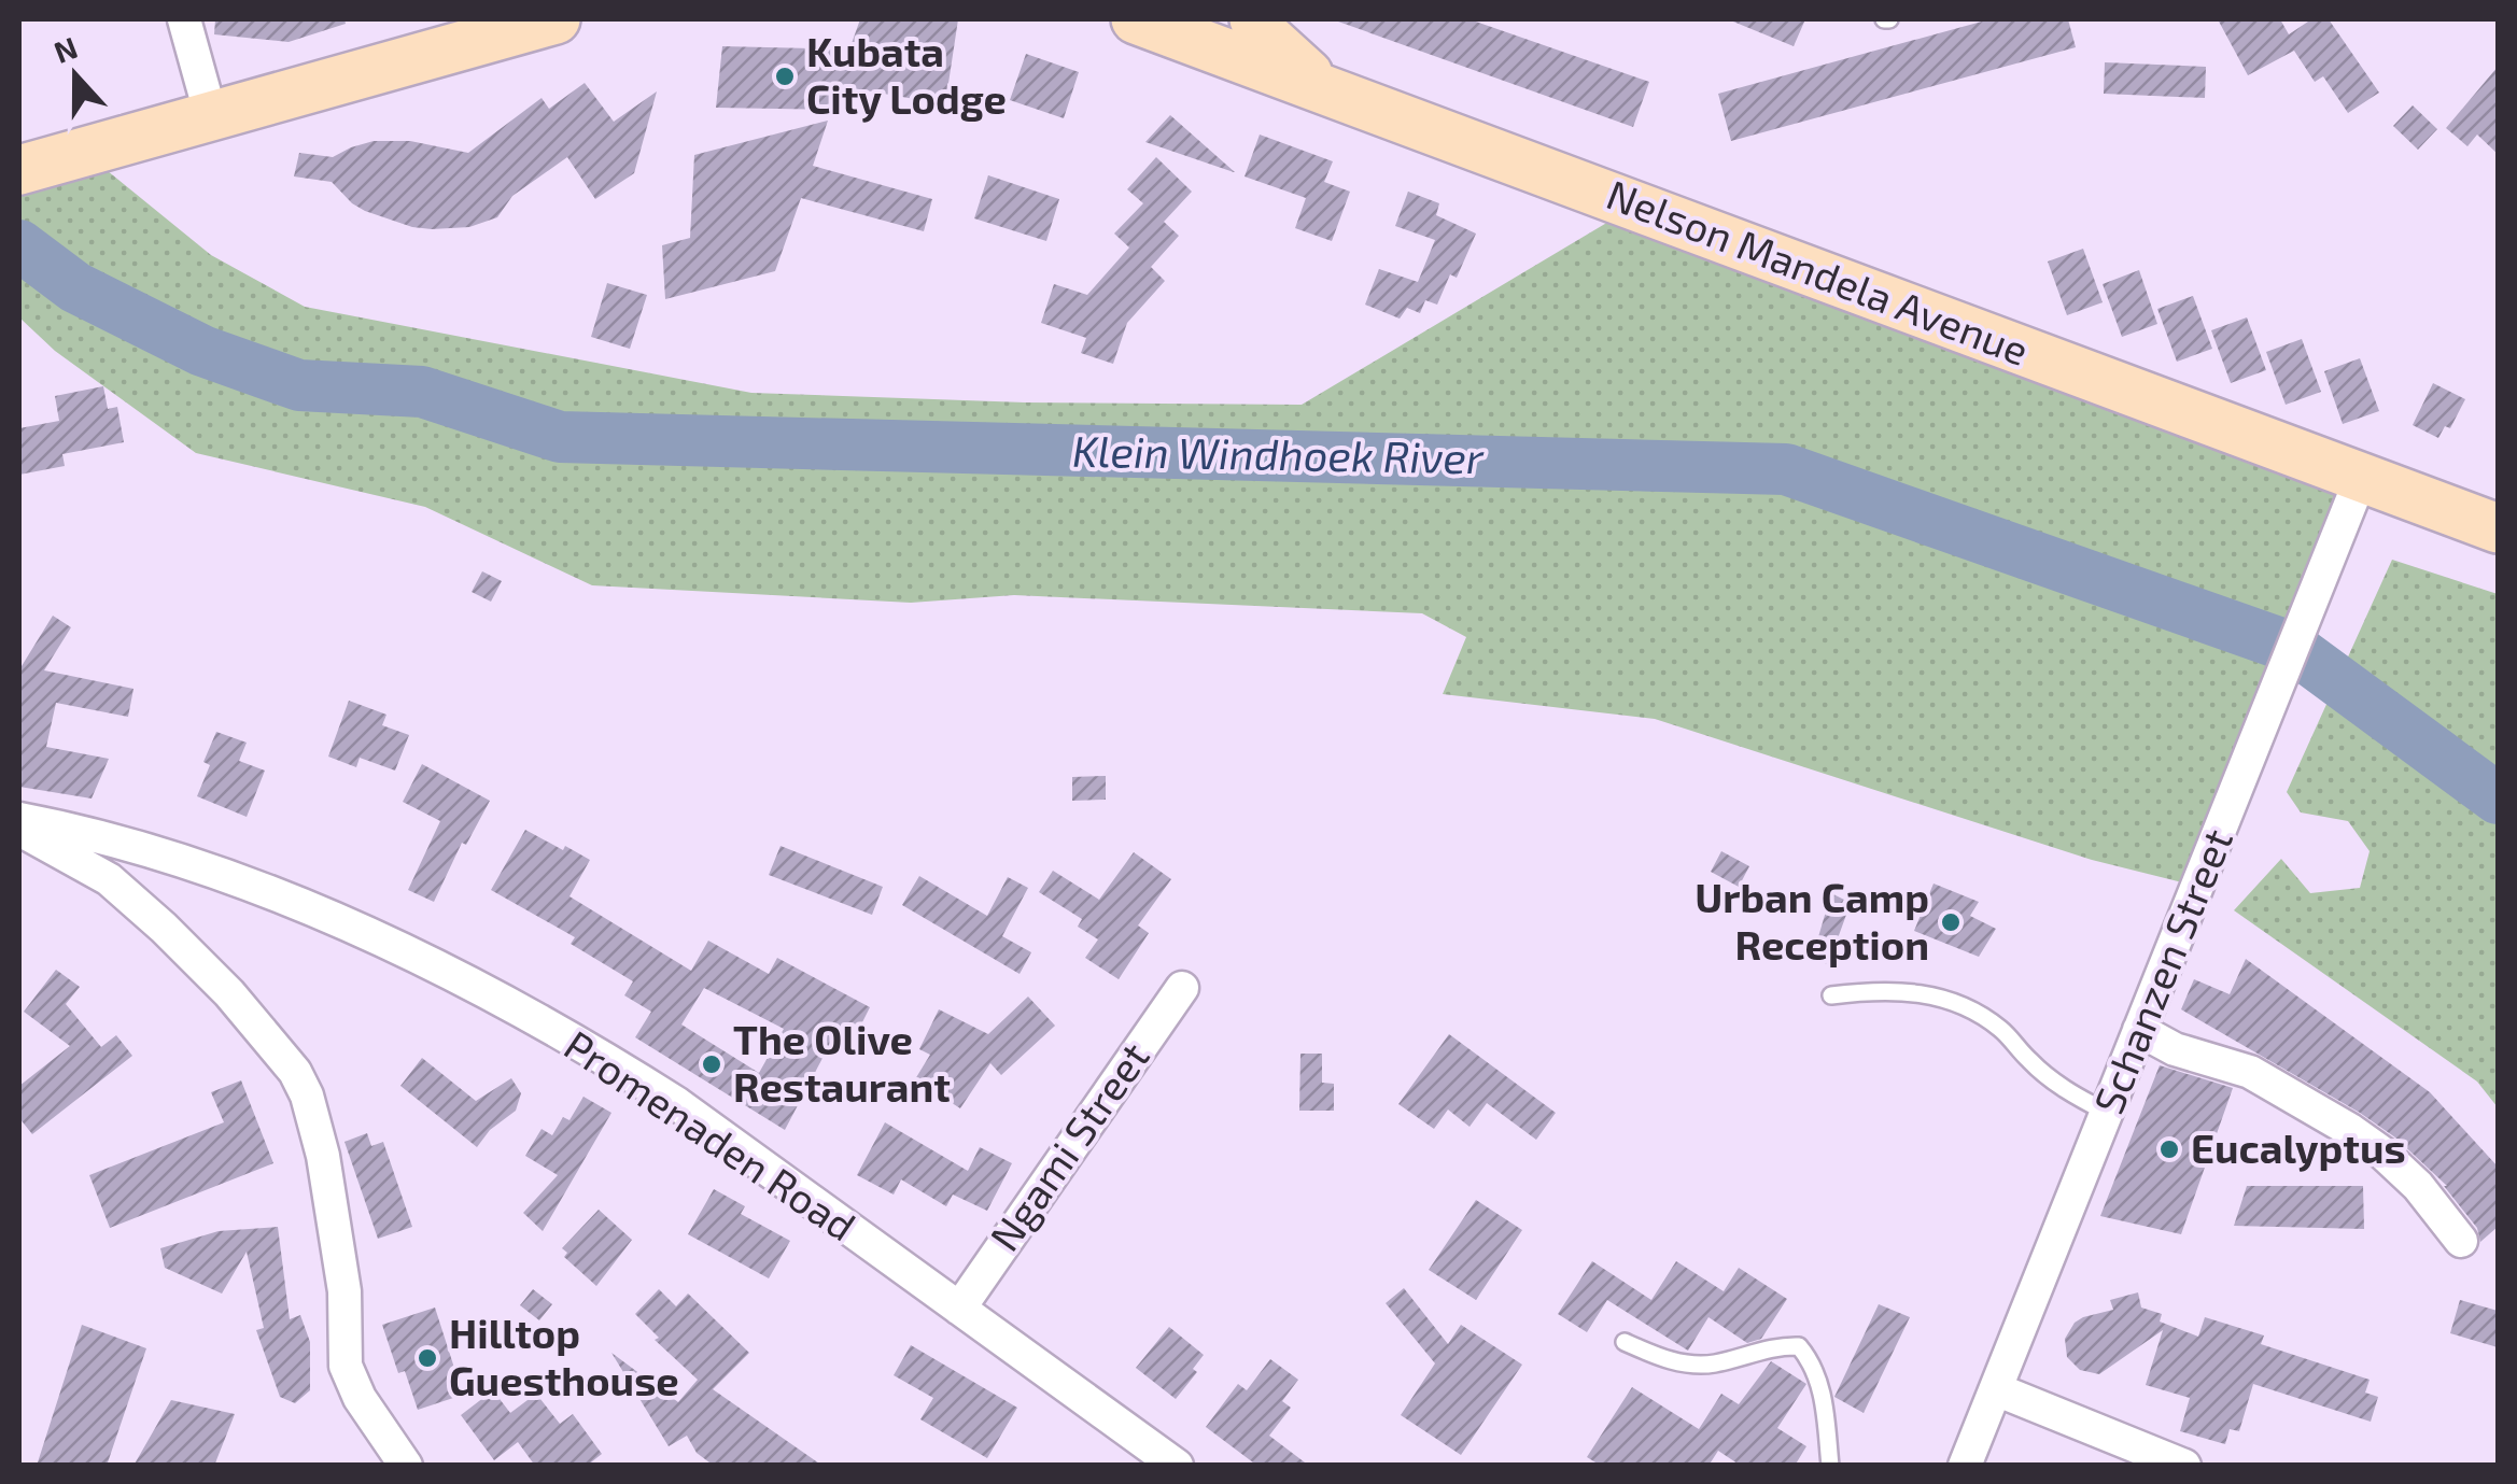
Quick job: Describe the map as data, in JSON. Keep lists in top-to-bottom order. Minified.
{"streets":{"main road":["Nelson Mandela Avenue"],"street":["Schanzen Street","Promenaden Road","Ngami Street"]},"crossings":[["Nelson Mandela Avenue","Schanzen Street"],["Promenaden Road","Ngami Street"]],"water":["Klein Windhoek River"],"places":["Kubata City Lodge","Urban Camp Reception","The Olive Restaurant","Eucalyptus","Hilltop Guesthouse"],"north":"top"}
